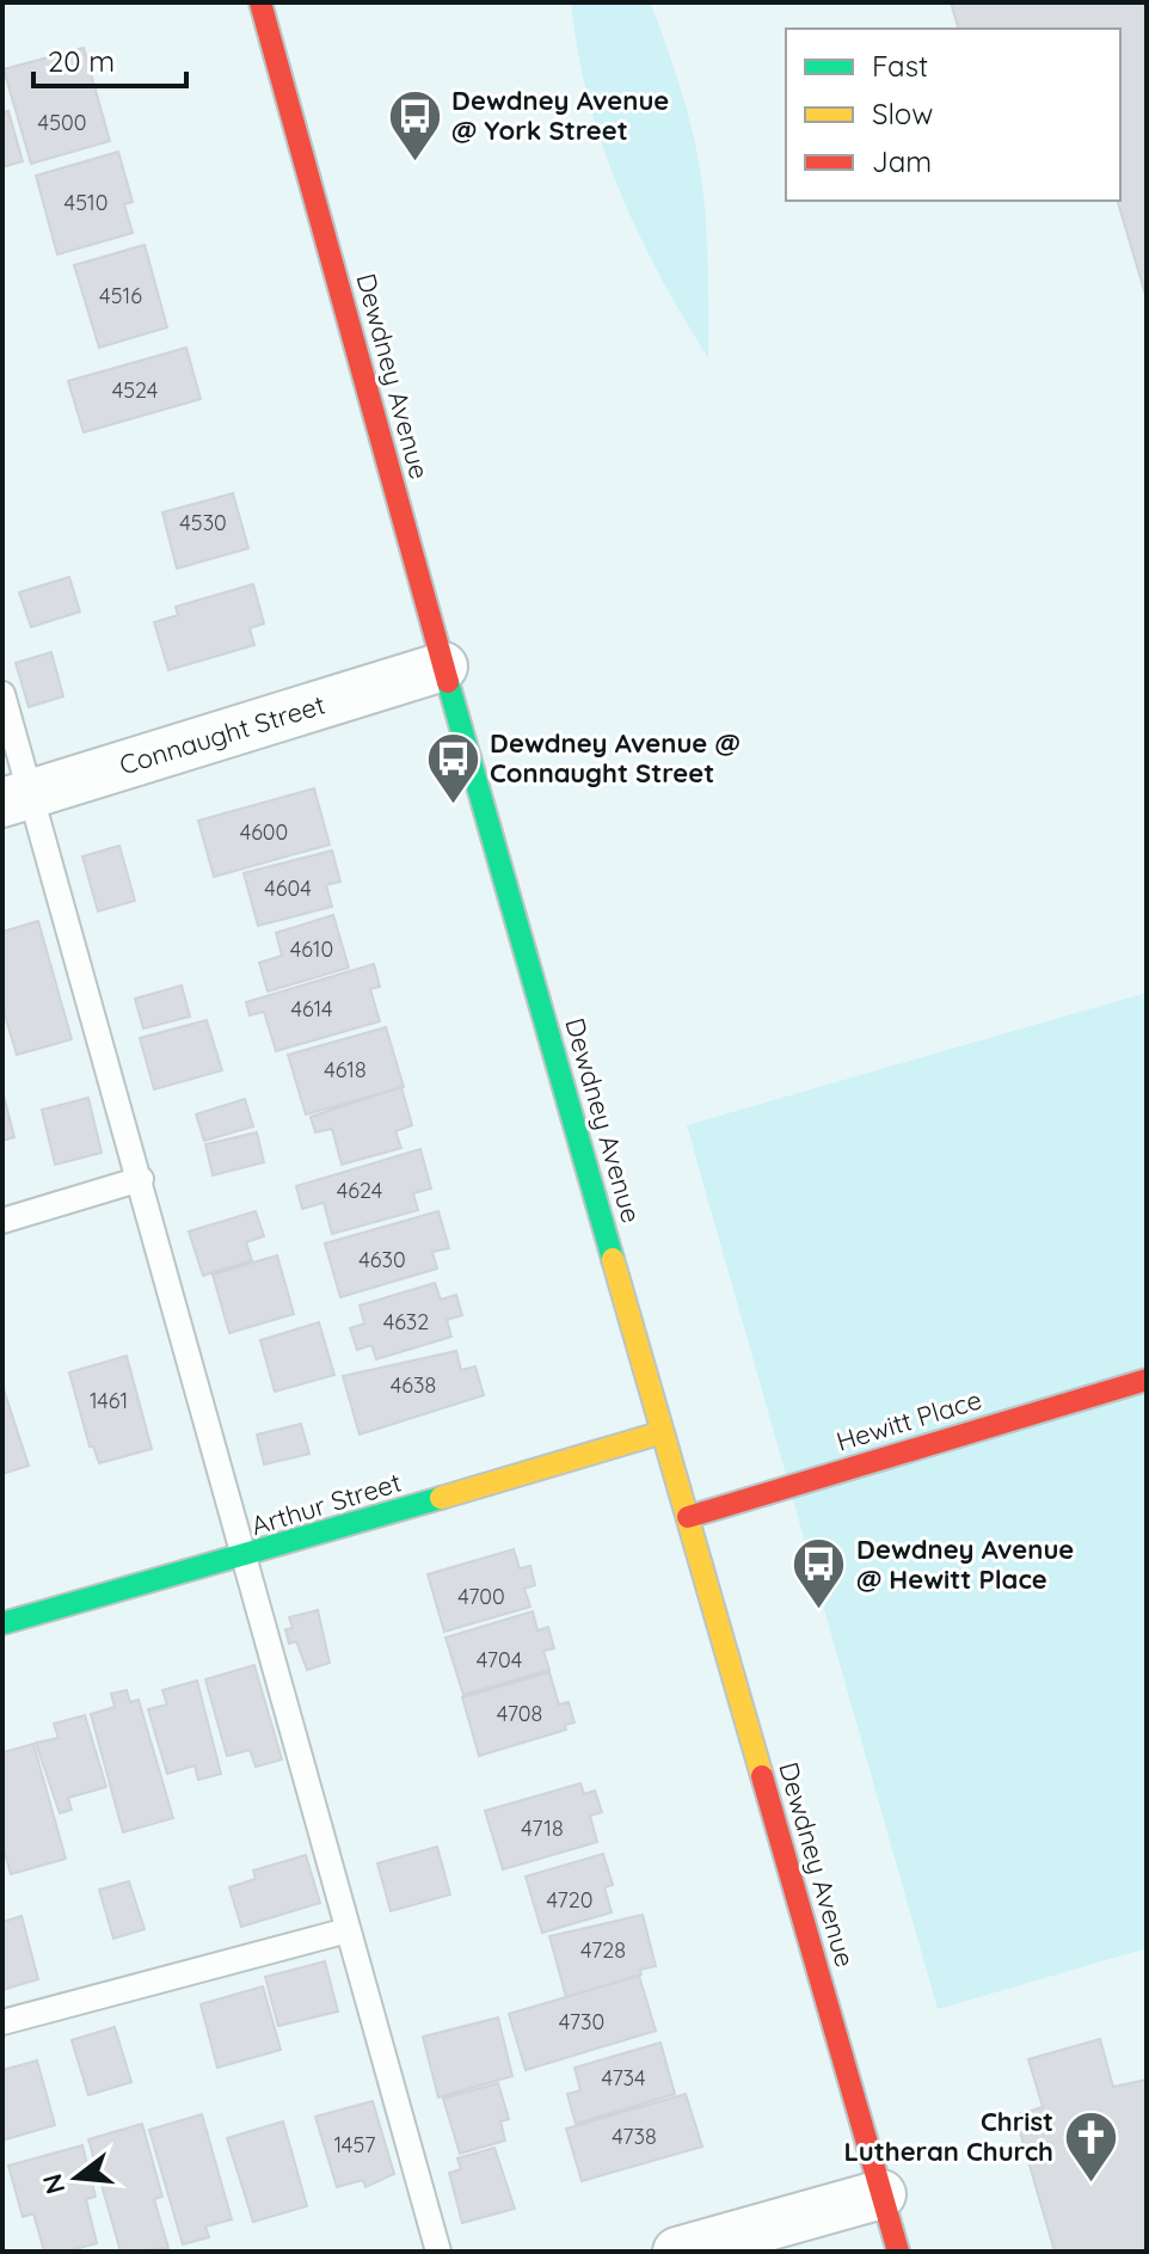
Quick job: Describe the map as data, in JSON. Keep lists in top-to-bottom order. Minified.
{"streets":{"main road":["Dewdney Avenue","Hewitt Place","Arthur Street"],"street":["Connaught Street"]},"crossings":[["Dewdney Avenue","Connaught Street"],["Dewdney Avenue","Hewitt Place"],["Dewdney Avenue","Arthur Street"]],"places":{"bus stop":["Dewdney Avenue @ York Street","Dewdney Avenue @ Connaught Street","Dewdney Avenue @ Hewitt Place"],"church":["Christ Lutheran Church"]},"house_numbers":["4500","4510","4516","4524","4530","4600","4604","4610","4614","4618","4624","4630","4632","4638","1461","4700","4704","4708","4718","4720","4728","4730","4734","4738","1457"],"legend":["Fast","Slow","Jam"],"scale_bar":"20 m","north":"left"}
